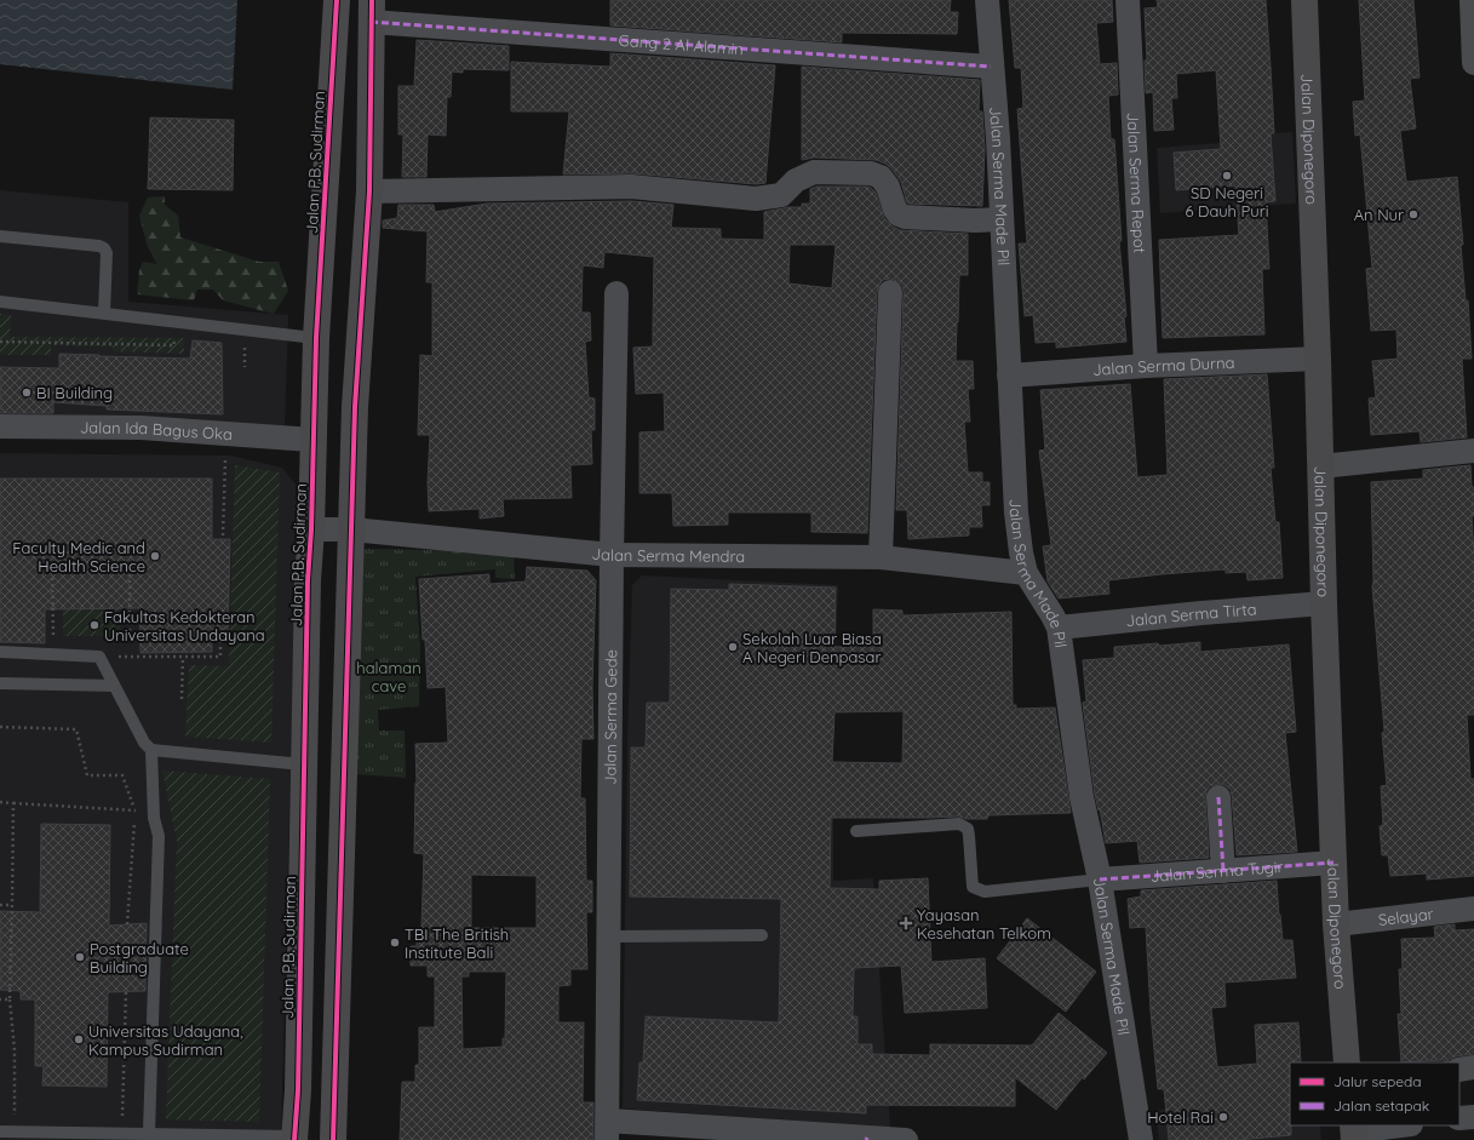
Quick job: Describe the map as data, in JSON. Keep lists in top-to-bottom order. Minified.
{"streets":{"street":["Gang 2 Al Alamin","Jalan Diponegoro","Jalan P.B. Sudirman","Jalan Serma Repot","Jalan Serma Made Pil","Jalan Serma Durna","Jalan Ida Bagus Oka","Jalan Serma Mendra","Jalan Serma Tirta","Jalan Serma Gede","Jalan Serma Tugir","Selayar"]},"crossings":[["Gang 2 Al Alamin","Jalan Serma Made Pil"],["Jalan Diponegoro","Jalan Serma Durna"],["Jalan Diponegoro","Jalan Serma Tirta"],["Jalan Diponegoro","Jalan Serma Tugir"],["Jalan Diponegoro","Selayar"],["Jalan P.B. Sudirman","Jalan Ida Bagus Oka"],["Jalan P.B. Sudirman","Jalan Serma Mendra"],["Jalan Serma Repot","Jalan Serma Durna"],["Jalan Serma Made Pil","Jalan Serma Durna"],["Jalan Serma Made Pil","Jalan Serma Mendra"],["Jalan Serma Made Pil","Jalan Serma Tirta"],["Jalan Serma Made Pil","Jalan Serma Tugir"],["Jalan Serma Mendra","Jalan Serma Gede"]],"parks":["halaman cave"],"places":{"other":["SD Negeri 6 Dauh Puri","An Nur","BI Building","Faculty Medic and Health Science","Fakultas Kedokteran Universitas Undayana","Sekolah Luar Biasa A Negeri Denpasar","TBI The British Institute Bali","Postgraduate Building","Universitas Udayana, Kampus Sudirman","Hotel Rai"],"health":["Yayasan Kesehatan Telkom"]},"legend":["Jalur sepeda","Jalan setapak"]}
